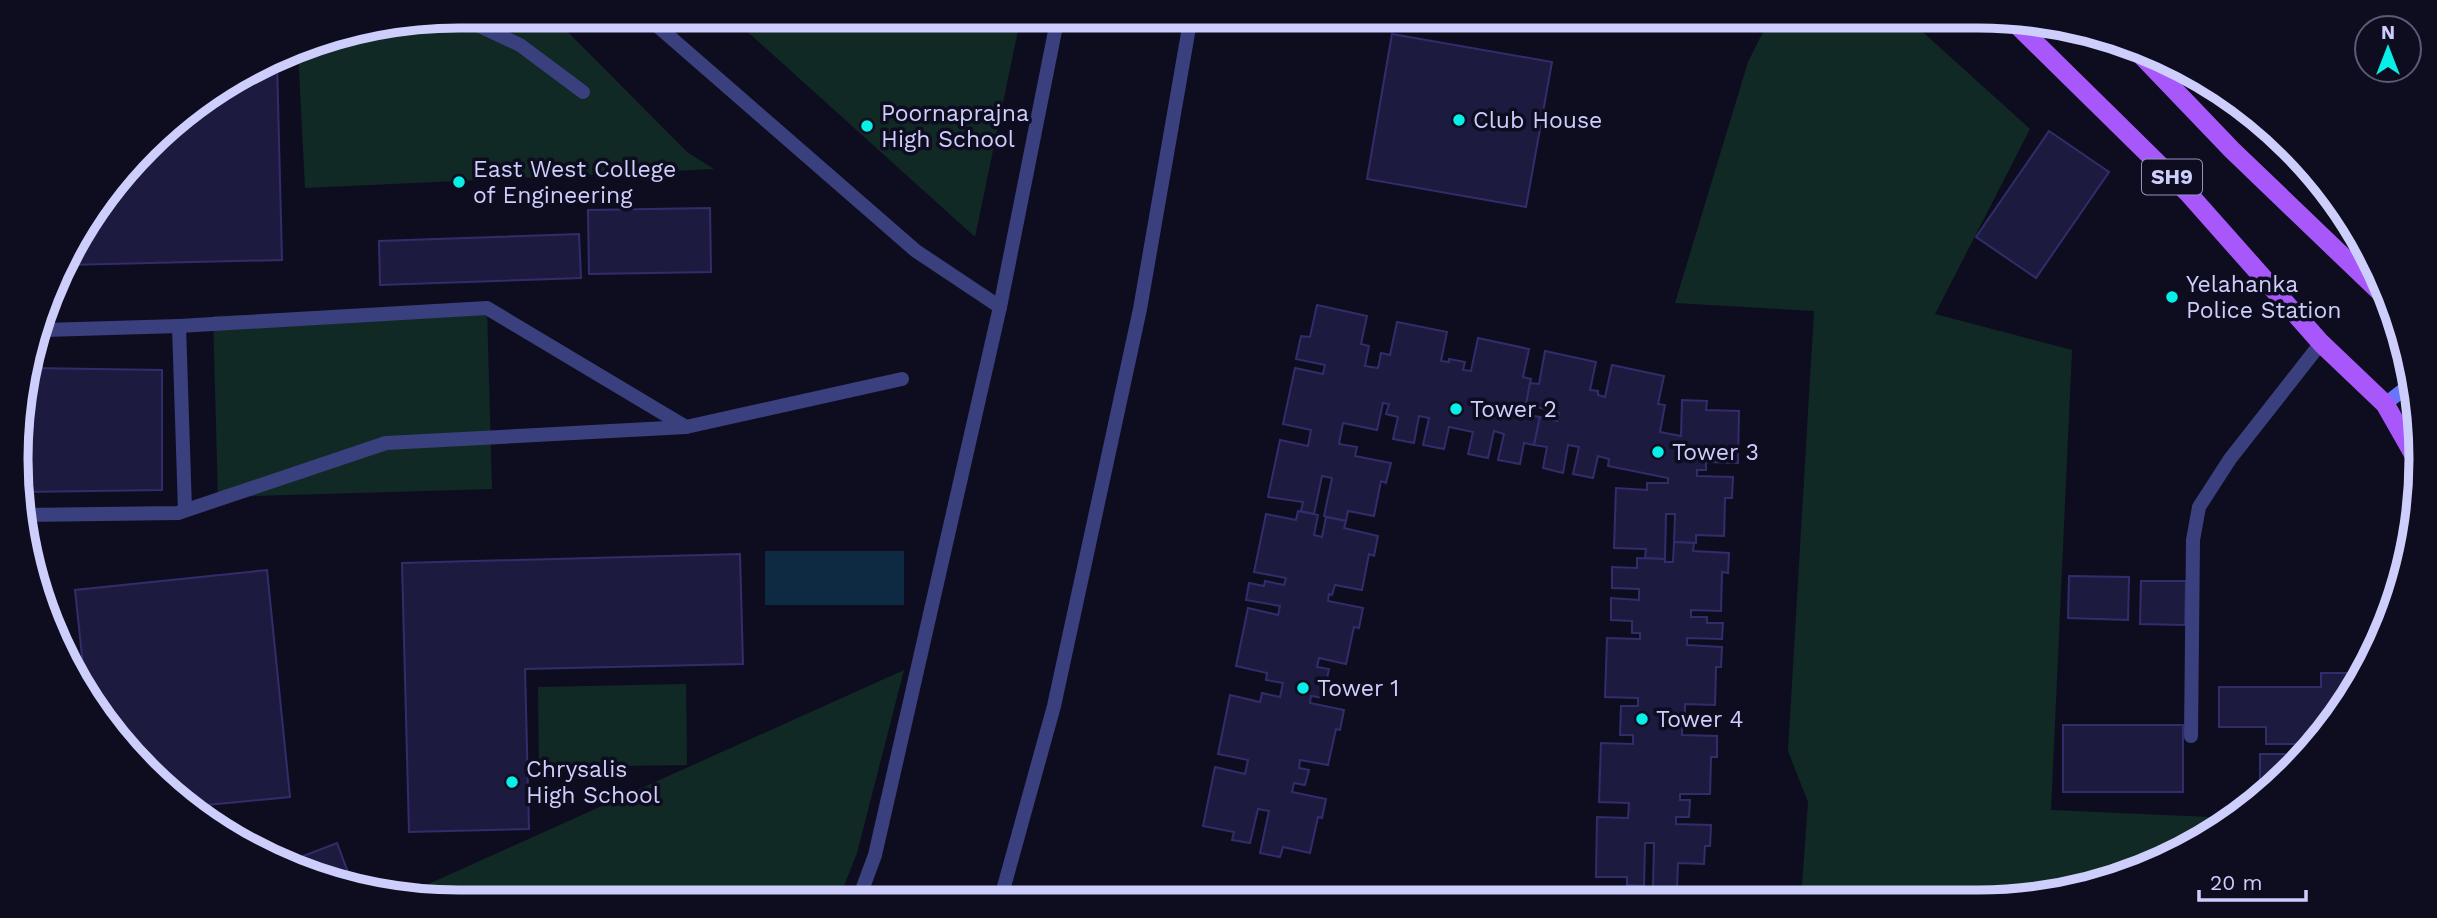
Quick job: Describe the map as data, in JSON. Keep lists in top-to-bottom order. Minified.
{"streets":{"main road":["SH9"]},"places":["Club House","Poornaprajna High School","East West College of Engineering","Yelahanka Police Station","Tower 2","Tower 3","Tower 1","Tower 4","Chrysalis High School"],"scale_bar":"20 m","north":"top"}
